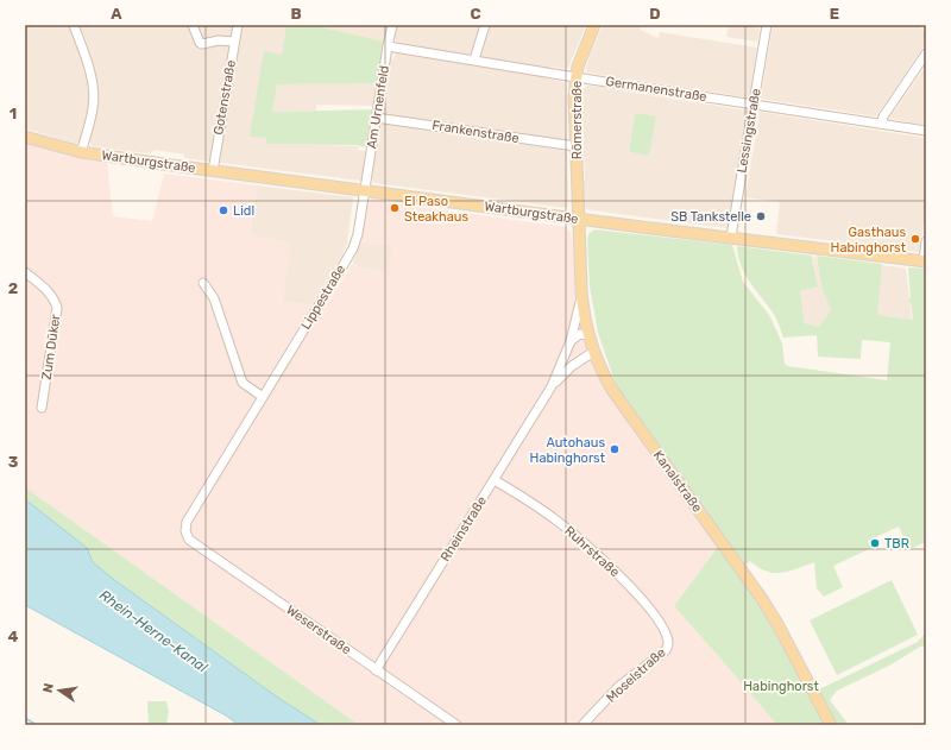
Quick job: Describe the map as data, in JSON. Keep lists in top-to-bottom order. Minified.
{"streets":{"main road":["Römerstraße","Wartburgstraße","Kanalstraße"],"street":["Germanenstraße","Gotenstraße","Am Urnenfeld","Lessingstraße","Frankenstraße","Lippestraße","Zum Düker","Rheinstraße","Ruhrstraße","Weserstraße","Moselstraße"]},"crossings":[["Germanenstraße","Am Urnenfeld"],["Germanenstraße","Römerstraße"],["Germanenstraße","Lessingstraße"],["Gotenstraße","Wartburgstraße"],["Am Urnenfeld","Frankenstraße"],["Am Urnenfeld","Wartburgstraße"],["Am Urnenfeld","Lippestraße"],["Römerstraße","Frankenstraße"],["Römerstraße","Wartburgstraße"],["Römerstraße","Kanalstraße"],["Lessingstraße","Wartburgstraße"],["Wartburgstraße","Lippestraße"],["Wartburgstraße","Kanalstraße"],["Lippestraße","Weserstraße"],["Kanalstraße","Rheinstraße"],["Rheinstraße","Ruhrstraße"],["Rheinstraße","Weserstraße"],["Ruhrstraße","Moselstraße"]],"water":["Rhein-Herne-Kanal"],"parks":["Habinghorst"],"places":["El Paso Steakhaus","Lidl","SB Tankstelle","Gasthaus Habinghorst","Autohaus Habinghorst","TBR"],"north":"left","grid":{"columns":["A","B","C","D","E"],"rows":["1","2","3","4"]}}
